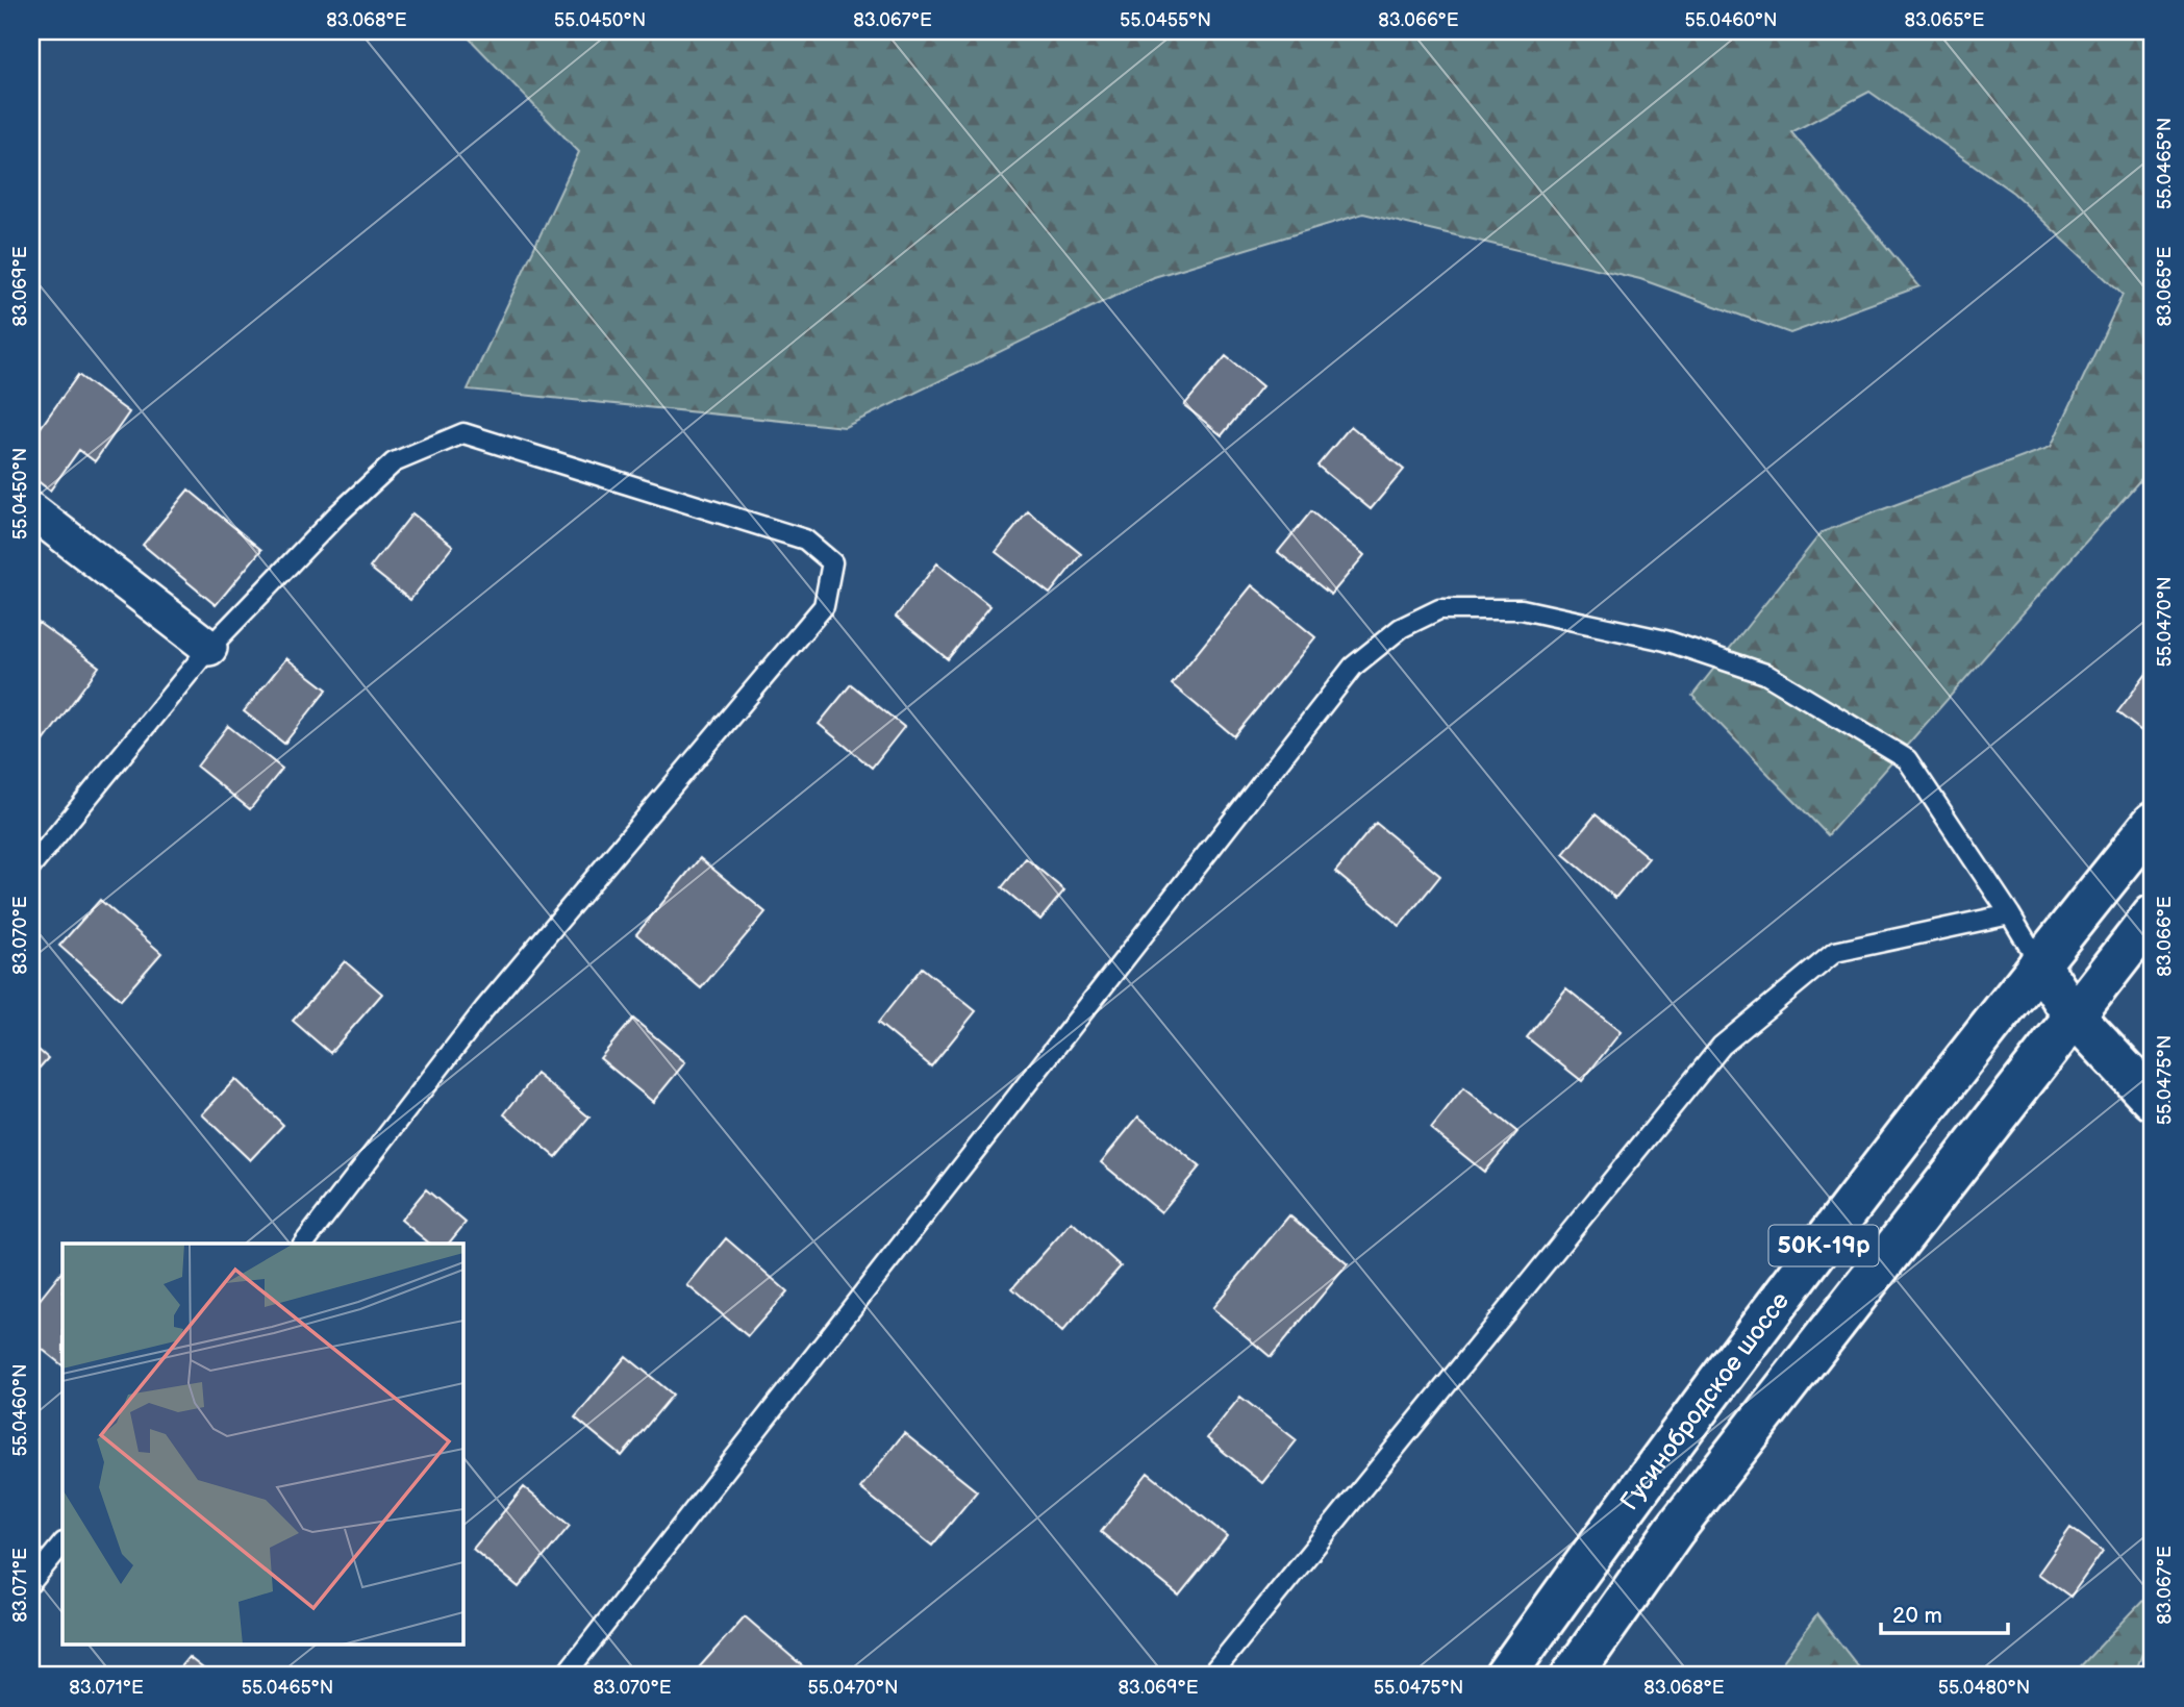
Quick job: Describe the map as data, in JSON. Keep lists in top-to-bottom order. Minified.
{"streets":{"main road":["50К-19р","Гусинобродское шоссе"]},"scale_bar":"20 m","coordinates":["83.068°E","55.0450°N","83.067°E","55.0455°N","83.066°E","55.0460°N","83.065°E","55.0465°N","83.069°E","55.0470°N","83.070°E","55.0475°N","83.071°E","55.0480°N"]}
